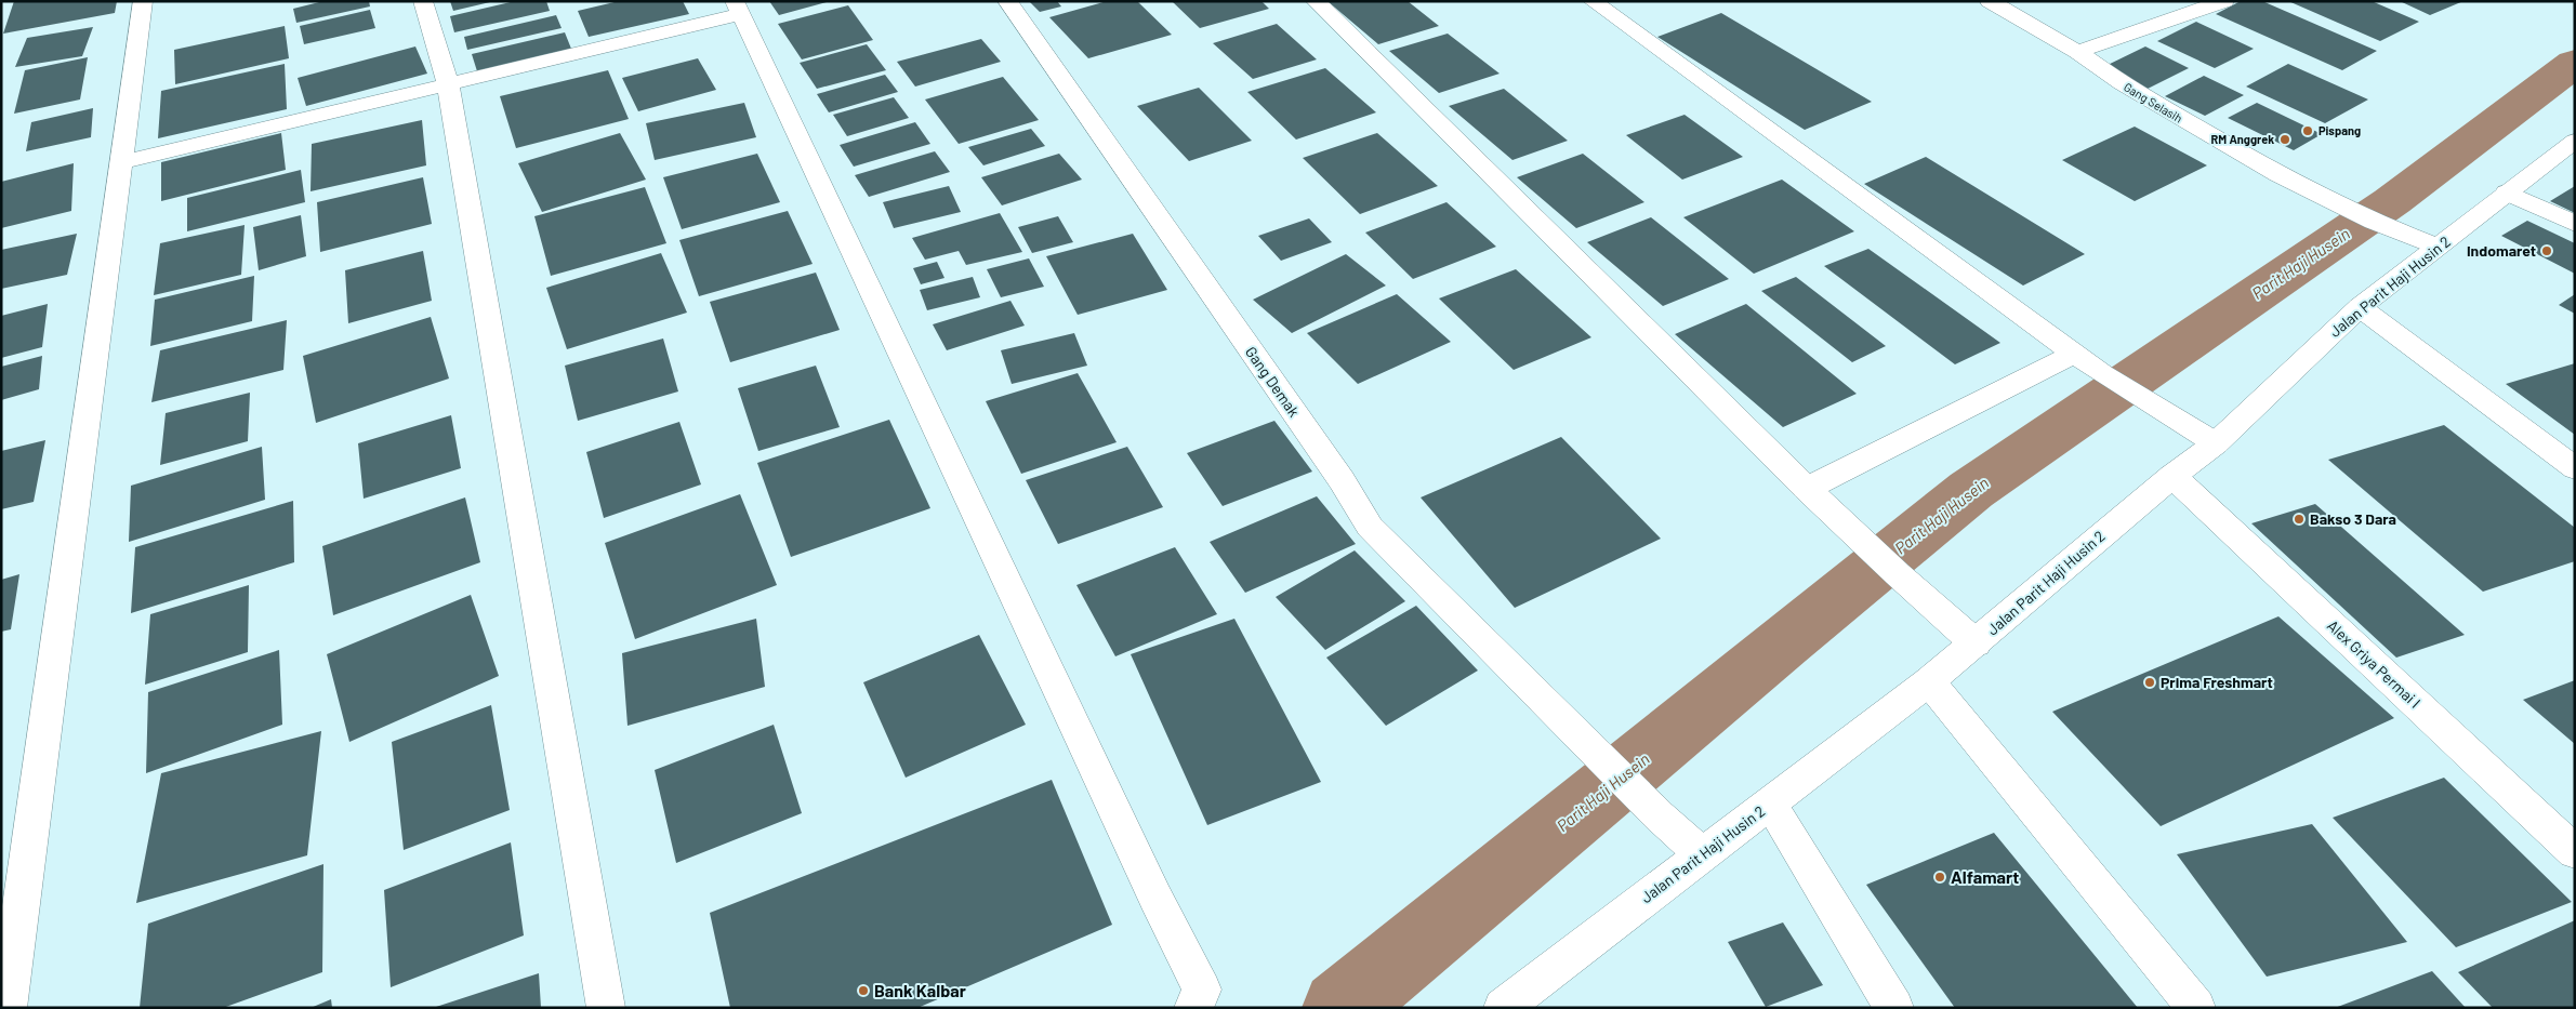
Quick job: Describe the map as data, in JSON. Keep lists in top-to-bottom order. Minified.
{"streets":{"street":["Gang Selasih","Jalan Parit Haji Husin 2","Gang Demak","Alex Griya Permai I"]},"crossings":[["Gang Selasih","Jalan Parit Haji Husin 2"],["Jalan Parit Haji Husin 2","Gang Demak"],["Jalan Parit Haji Husin 2","Alex Griya Permai I"]],"water":["Parit Haji Husein"],"places":["Pispang","RM Anggrek","Indomaret","Bakso 3 Dara","Prima Freshmart","Alfamart","Bank Kalbar"]}
